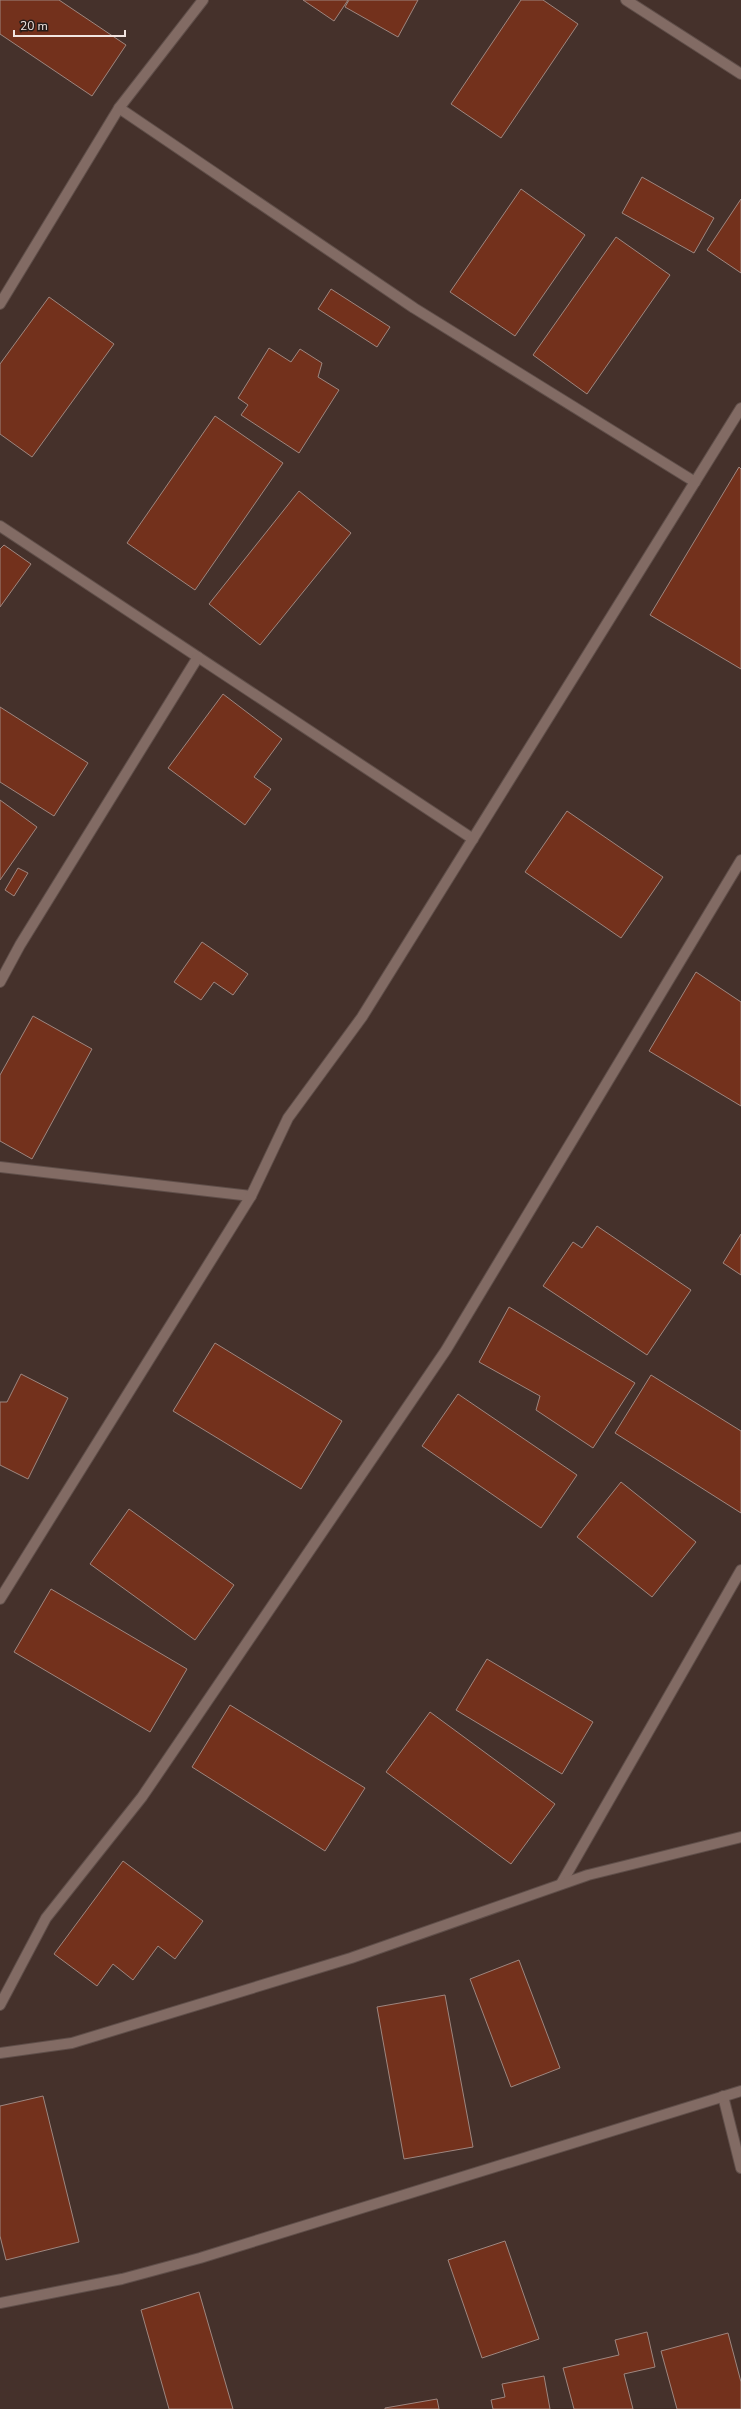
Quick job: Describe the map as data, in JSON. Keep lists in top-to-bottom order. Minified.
{"scale_bar":"20 m"}
